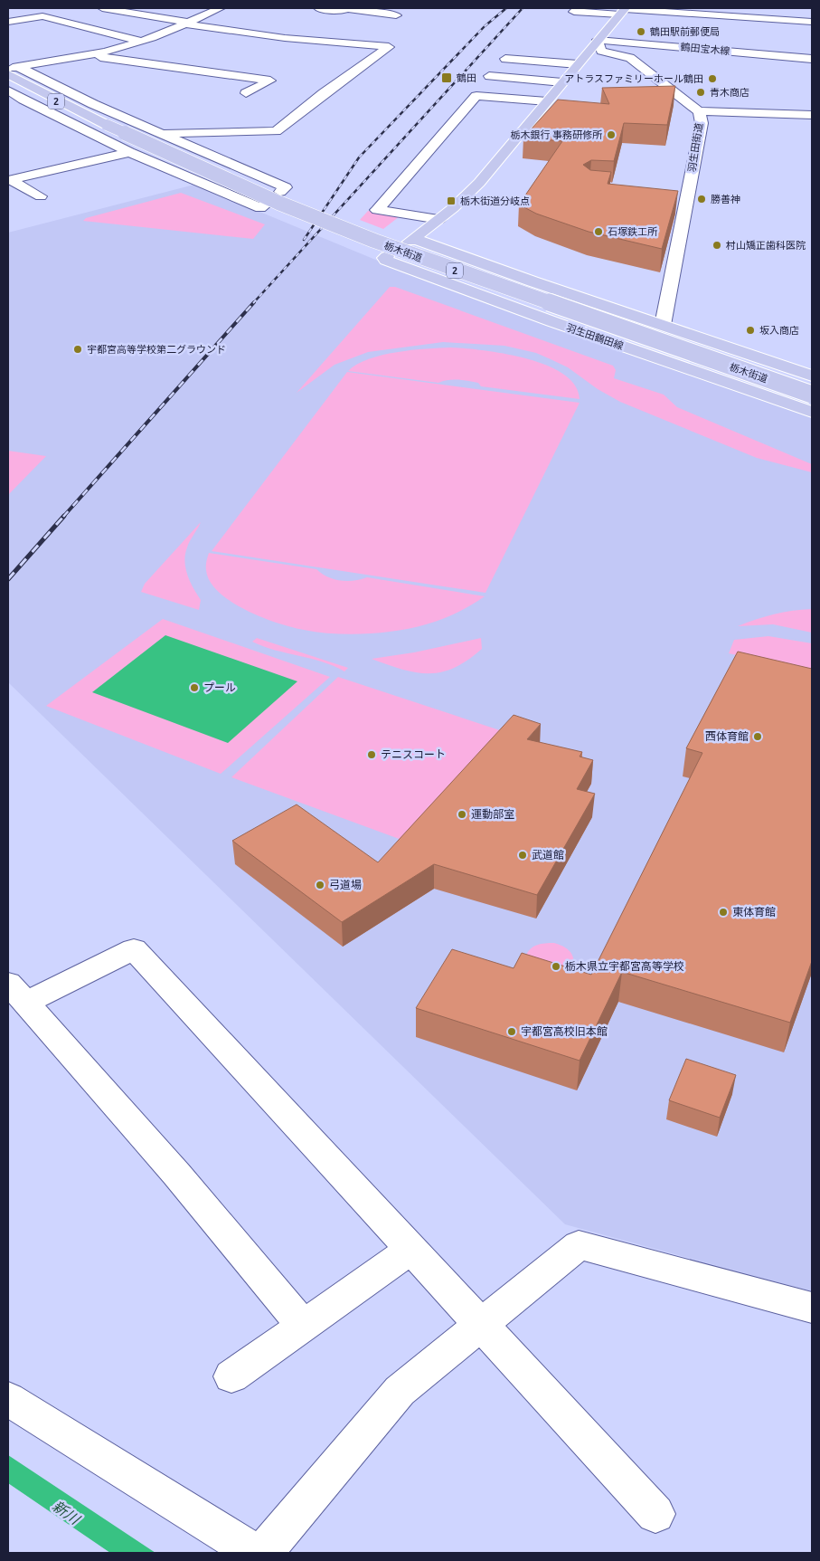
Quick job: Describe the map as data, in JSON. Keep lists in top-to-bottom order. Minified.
{"streets":{"main road":["2","栃木街道","羽生田鶴田線"],"street":["鶴田宝木線","羽生田街道"]},"crossings":[["鶴田宝木線","羽生田街道"]],"water":["新川"],"places":{"other":["鶴田駅前郵便局","アトラスファミリーホール鶴田","青木商店","栃木銀行 事務研修所","勝善神","石塚鉄工所","村山矯正歯科医院","坂入商店","宇都宮高等学校第二グラウンド","プール","西体育館","テニスコート","運動部室","武道館","弓道場","東体育館","栃木県立宇都宮高等学校","宇都宮高校旧本館"],"transit":["鶴田","栃木街道分岐点"]}}
